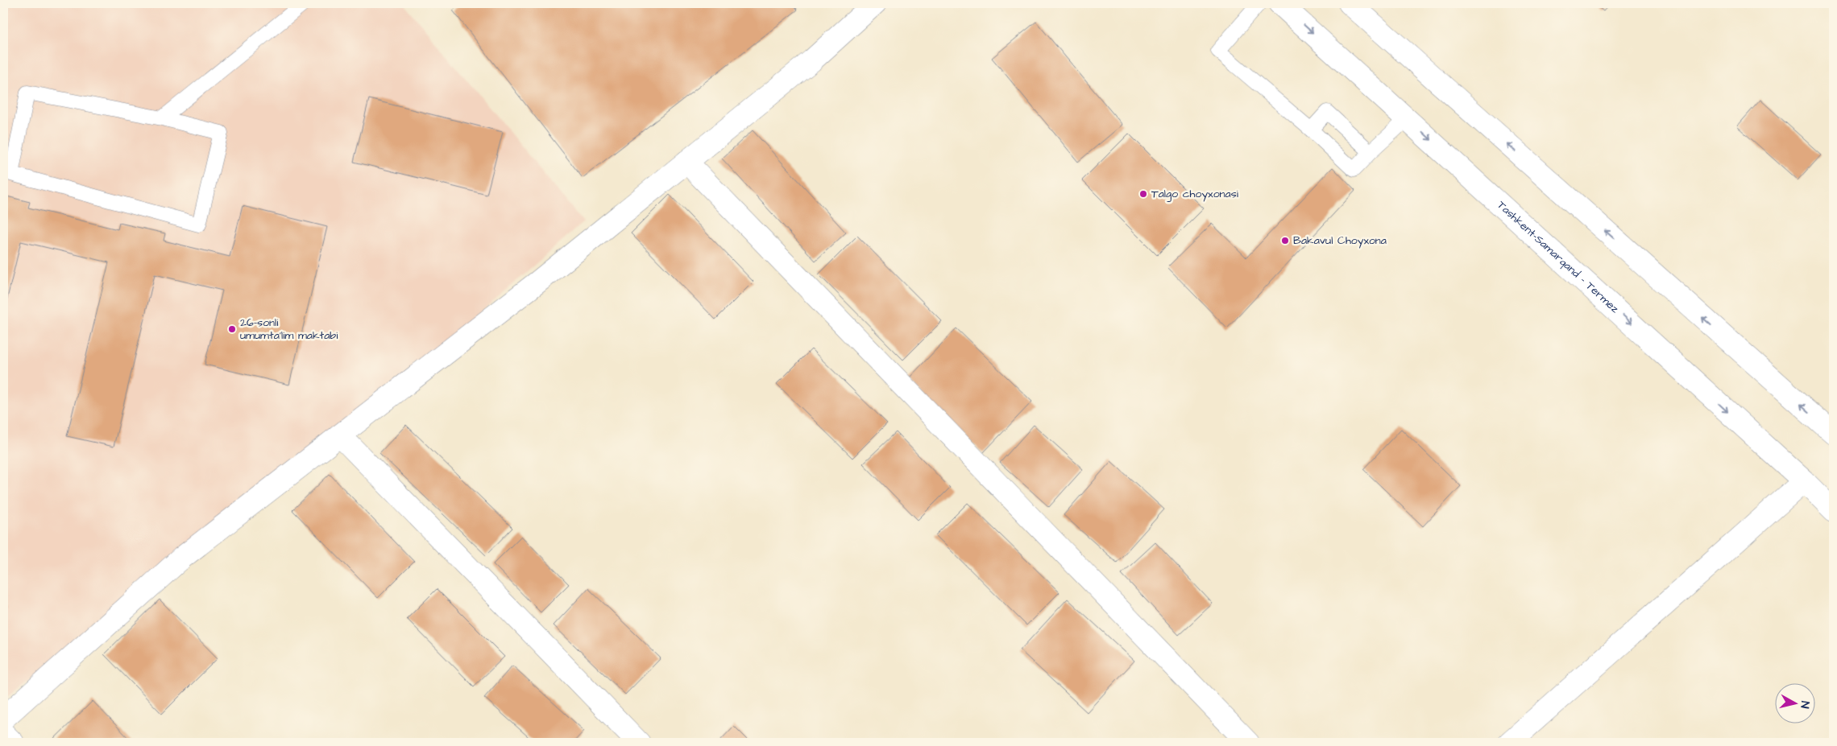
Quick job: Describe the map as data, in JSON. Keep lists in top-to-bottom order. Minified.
{"streets":{"main road":["Tashkent-Samarqand - Termez"]},"places":["Talgo choyxonasi","Bakavul Choyxona","26-sonli umumta'lim maktabi"],"north":"right"}
